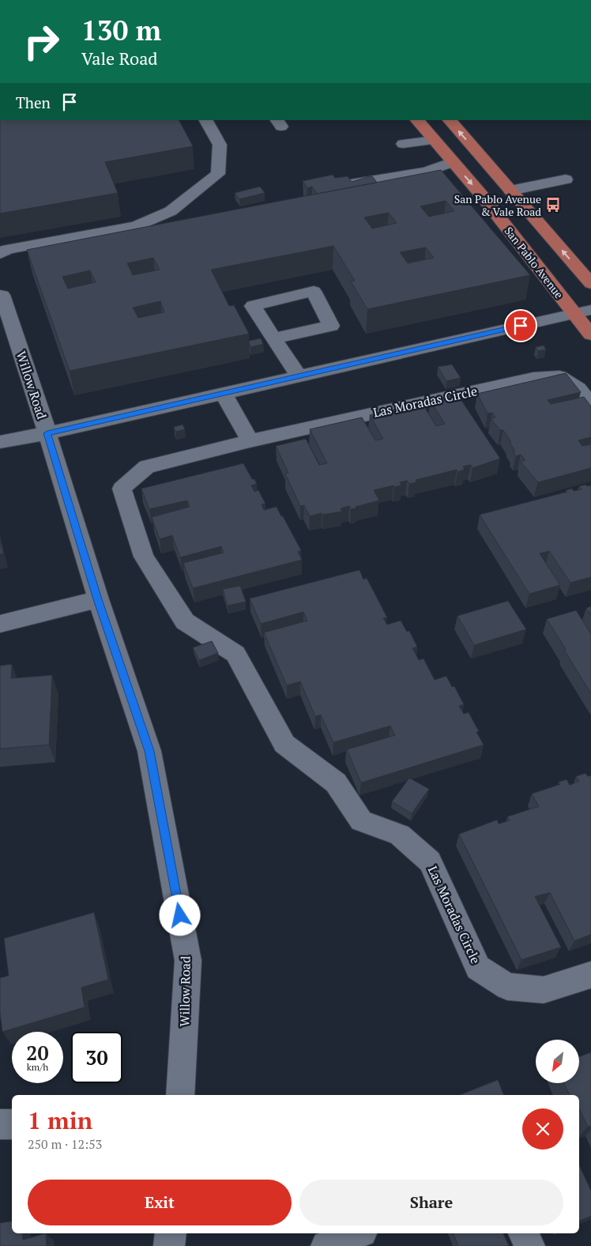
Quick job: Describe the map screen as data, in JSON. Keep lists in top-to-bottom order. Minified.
{"streets":{"main road":["San Pablo Avenue"],"street":["Willow Road","Las Moradas Circle"]},"places":{"bus stop":["San Pablo Avenue & Vale Road"]},"north":"bottom left","page":{"turn":["130 m","Vale Road"],"then":"Then","speed":"20 km/h","limit":"30","heading":["1 min","250 m · 12:53"],"buttons":["Exit","Share"]}}
